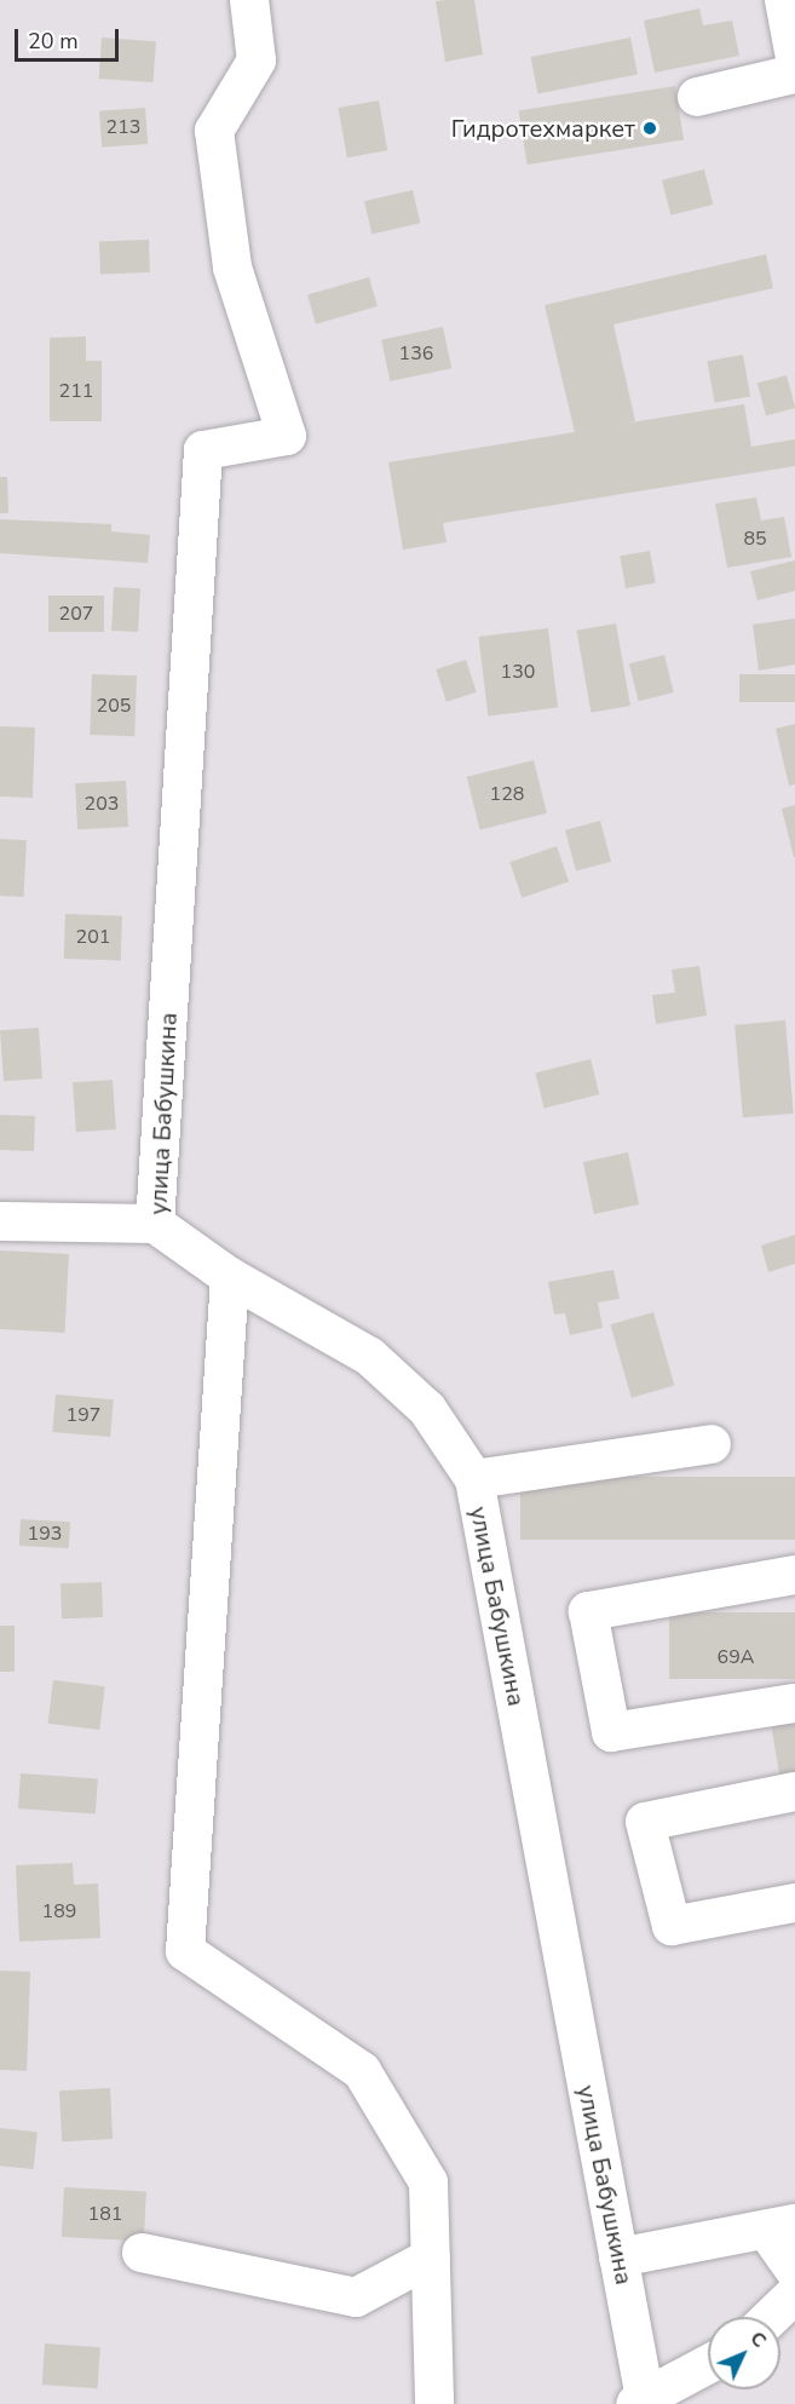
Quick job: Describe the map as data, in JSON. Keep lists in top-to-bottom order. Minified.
{"streets":{"street":["улица Бабушкина"]},"places":["Гидротехмаркет"],"house_numbers":["213","136","211","85","207","130","205","128","203","201","197","193","69А","189","181"],"scale_bar":"20 m","north":"top right"}
